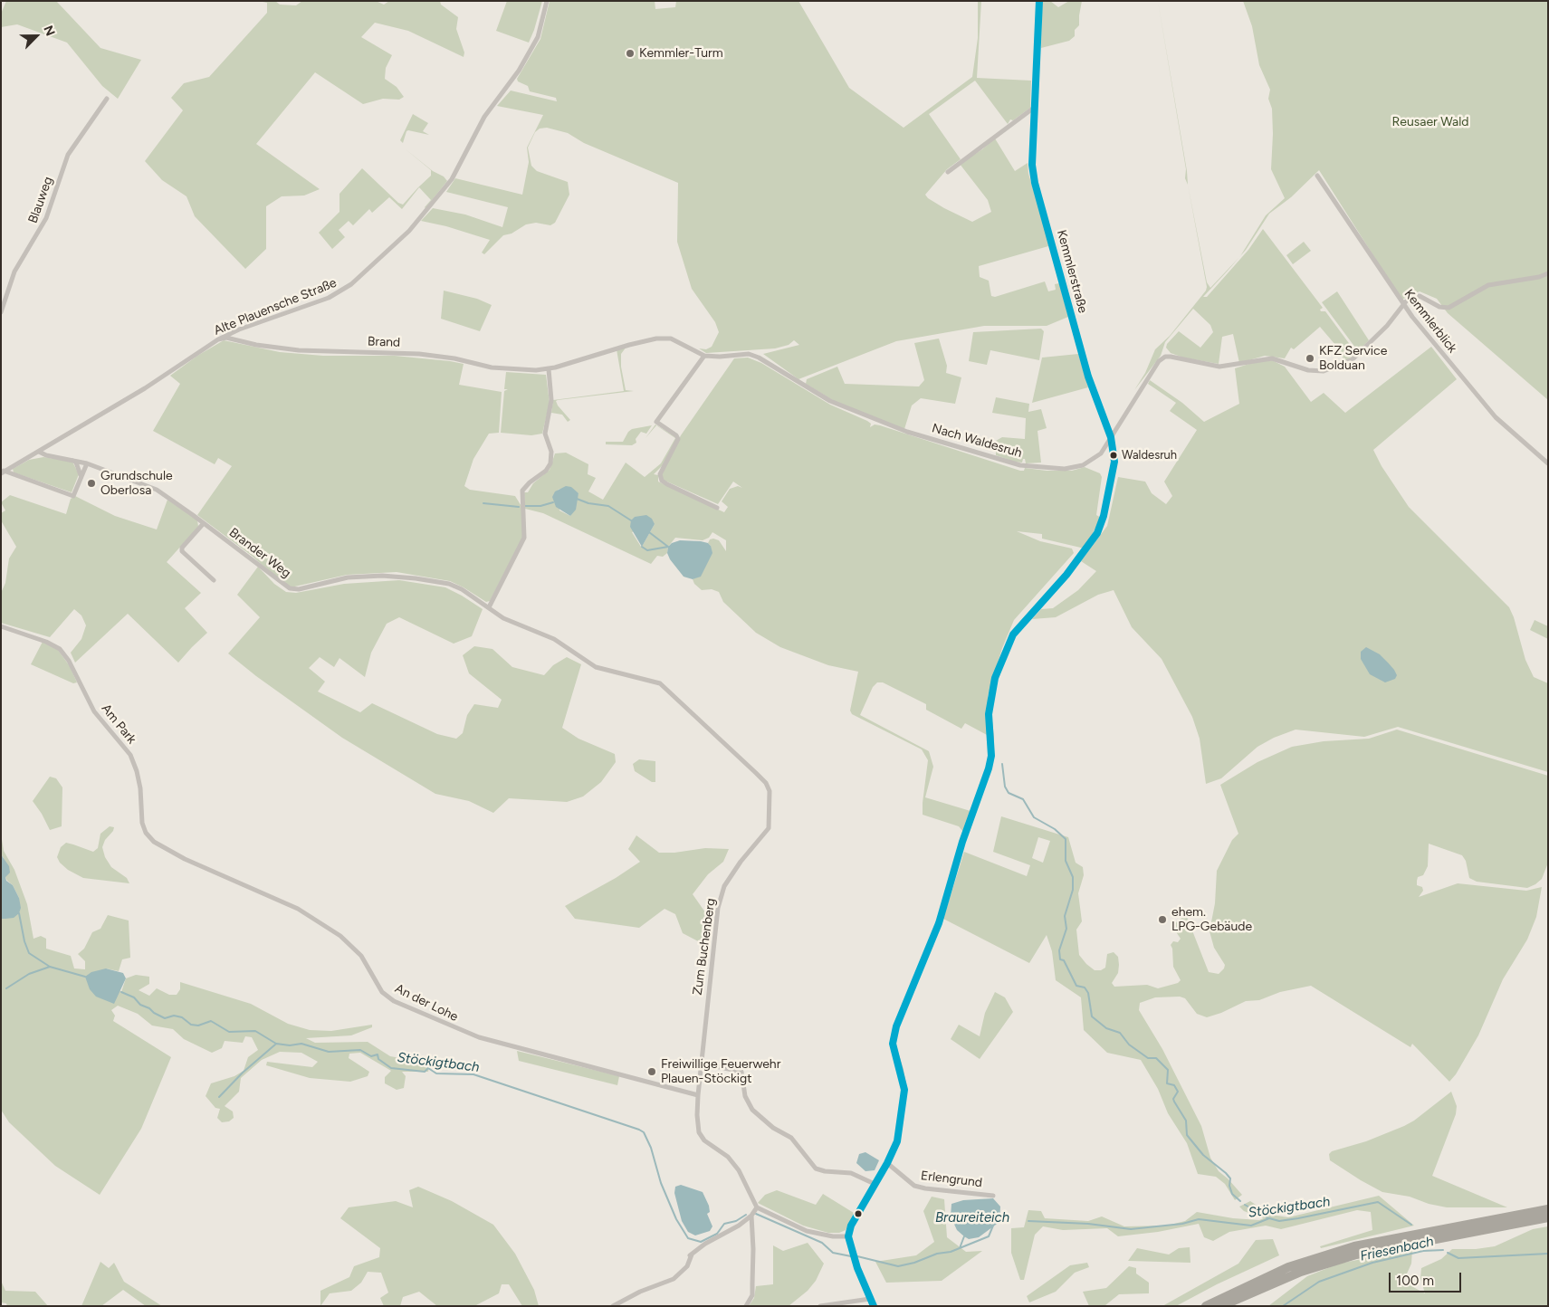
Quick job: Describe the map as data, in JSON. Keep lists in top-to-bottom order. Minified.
{"streets":{"street":["Blauweg","Kemmlerstraße","Alte Plauensche Straße","Kemmlerblick","Brand","Nach Waldesruh","Brander Weg","Am Park","Zum Buchenberg","An der Lohe","Erlengrund"]},"crossings":[["Kemmlerstraße","Nach Waldesruh"],["Kemmlerstraße","Erlengrund"],["Alte Plauensche Straße","Brand"],["Alte Plauensche Straße","Brander Weg"],["Kemmlerblick","Nach Waldesruh"],["Brand","Nach Waldesruh"],["Brander Weg","Zum Buchenberg"],["Am Park","An der Lohe"],["Zum Buchenberg","An der Lohe"]],"water":["Stöckigtbach","Braureiteich","Friesenbach"],"parks":["Reusaer Wald"],"places":["Kemmler-Turm","KFZ Service Bolduan","Waldesruh","Grundschule Oberlosa","ehem. LPG-Gebäude","Freiwillige Feuerwehr Plauen-Stöckigt"],"scale_bar":"100 m","north":"top right"}
